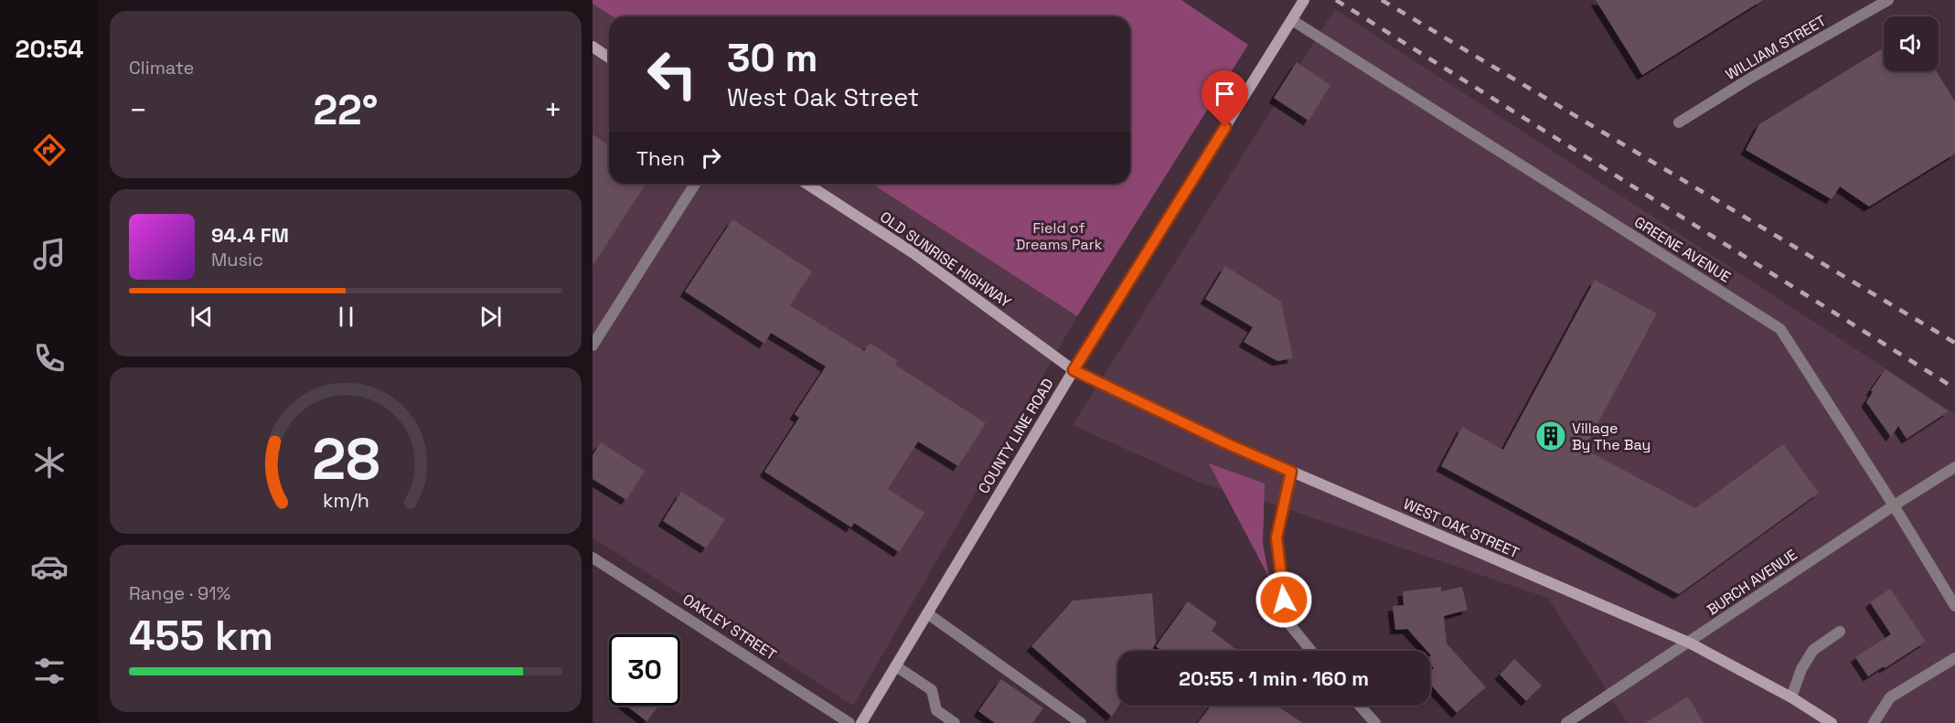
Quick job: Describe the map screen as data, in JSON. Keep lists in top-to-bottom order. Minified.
{"streets":{"main road":["OLD SUNRISE HIGHWAY","COUNTY LINE ROAD","WEST OAK STREET"],"street":["WILLIAM STREET","GREENE AVENUE","BURCH AVENUE","OAKLEY STREET"]},"crossings":[["GREENE AVENUE","COUNTY LINE ROAD"],["GREENE AVENUE","BURCH AVENUE"],["OLD SUNRISE HIGHWAY","COUNTY LINE ROAD"],["OLD SUNRISE HIGHWAY","WEST OAK STREET"],["COUNTY LINE ROAD","WEST OAK STREET"],["WEST OAK STREET","BURCH AVENUE"]],"parks":["Field of Dreams Park"],"places":{"building":["Village By The Bay"]},"page":{"tabs":"20:54","tile":["Climate",["Range · 91%","455 km"]],"turn":["30 m","West Oak Street"],"heat":["−","22°","+"],"then":"Then","song":["94.4 FM","Music"],"limit":"30","trip":"20:55 · 1 min · 160 m","gauge":["28","km/h"]}}
